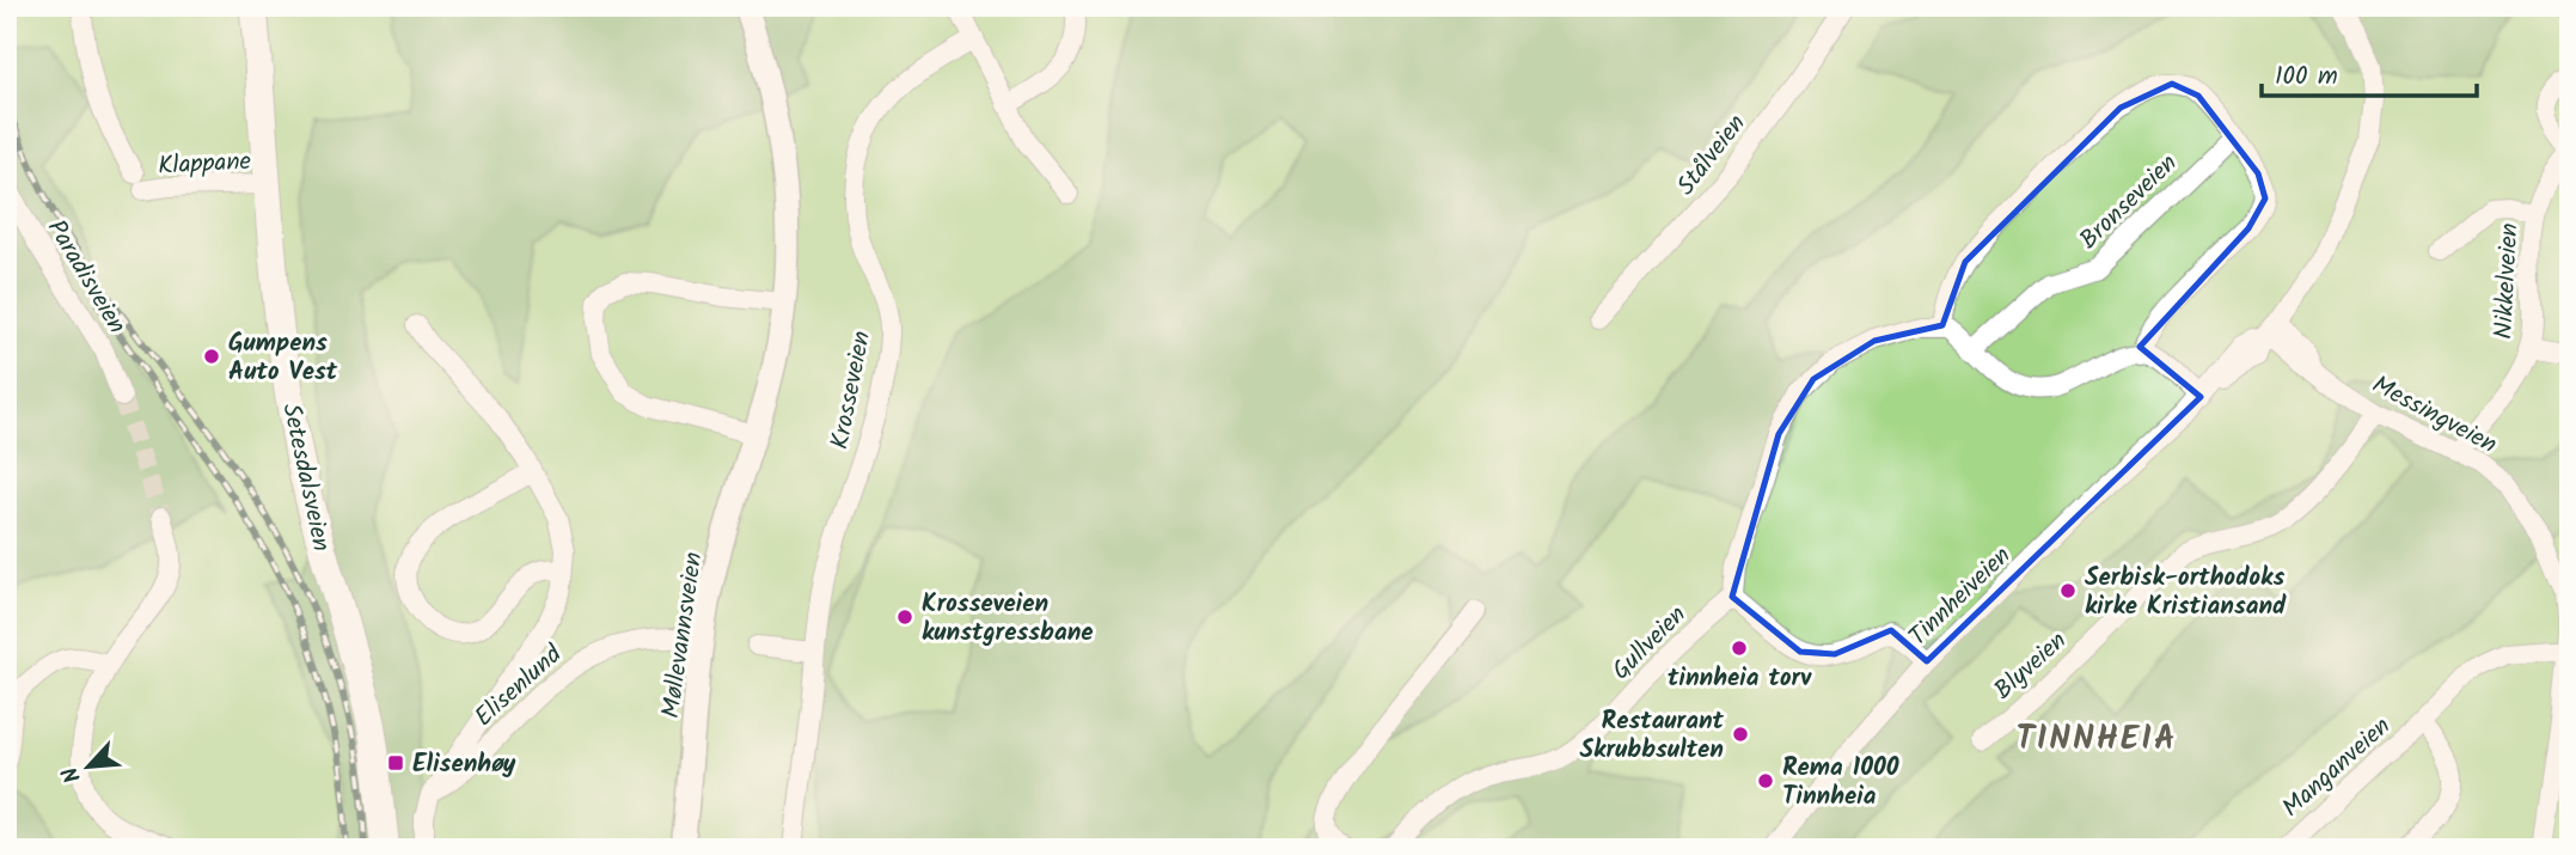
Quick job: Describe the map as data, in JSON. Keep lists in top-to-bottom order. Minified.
{"streets":{"highway":["Setesdalsveien"],"main road":["Møllevannsveien"],"street":["Stålveien","Klappane","Bronseveien","Paradisveien","Nikkelveien","Krosseveien","Messingveien","Tinnheiveien","Gullveien","Blyveien","Elisenlund","Manganveien"]},"crossings":[["Klappane","Setesdalsveien"],["Nikkelveien","Messingveien"],["Messingveien","Tinnheiveien"],["Messingveien","Blyveien"],["Messingveien","Manganveien"],["Møllevannsveien","Elisenlund"]],"districts":["TINNHEIA"],"places":{"other":["Gumpens Auto Vest","Serbisk-orthodoks kirke Kristiansand","Krosseveien kunstgressbane","tinnheia torv","Restaurant Skrubbsulten","Rema 1000 Tinnheia"],"transit":["Elisenhøy"]},"scale_bar":"100 m","north":"bottom left"}
